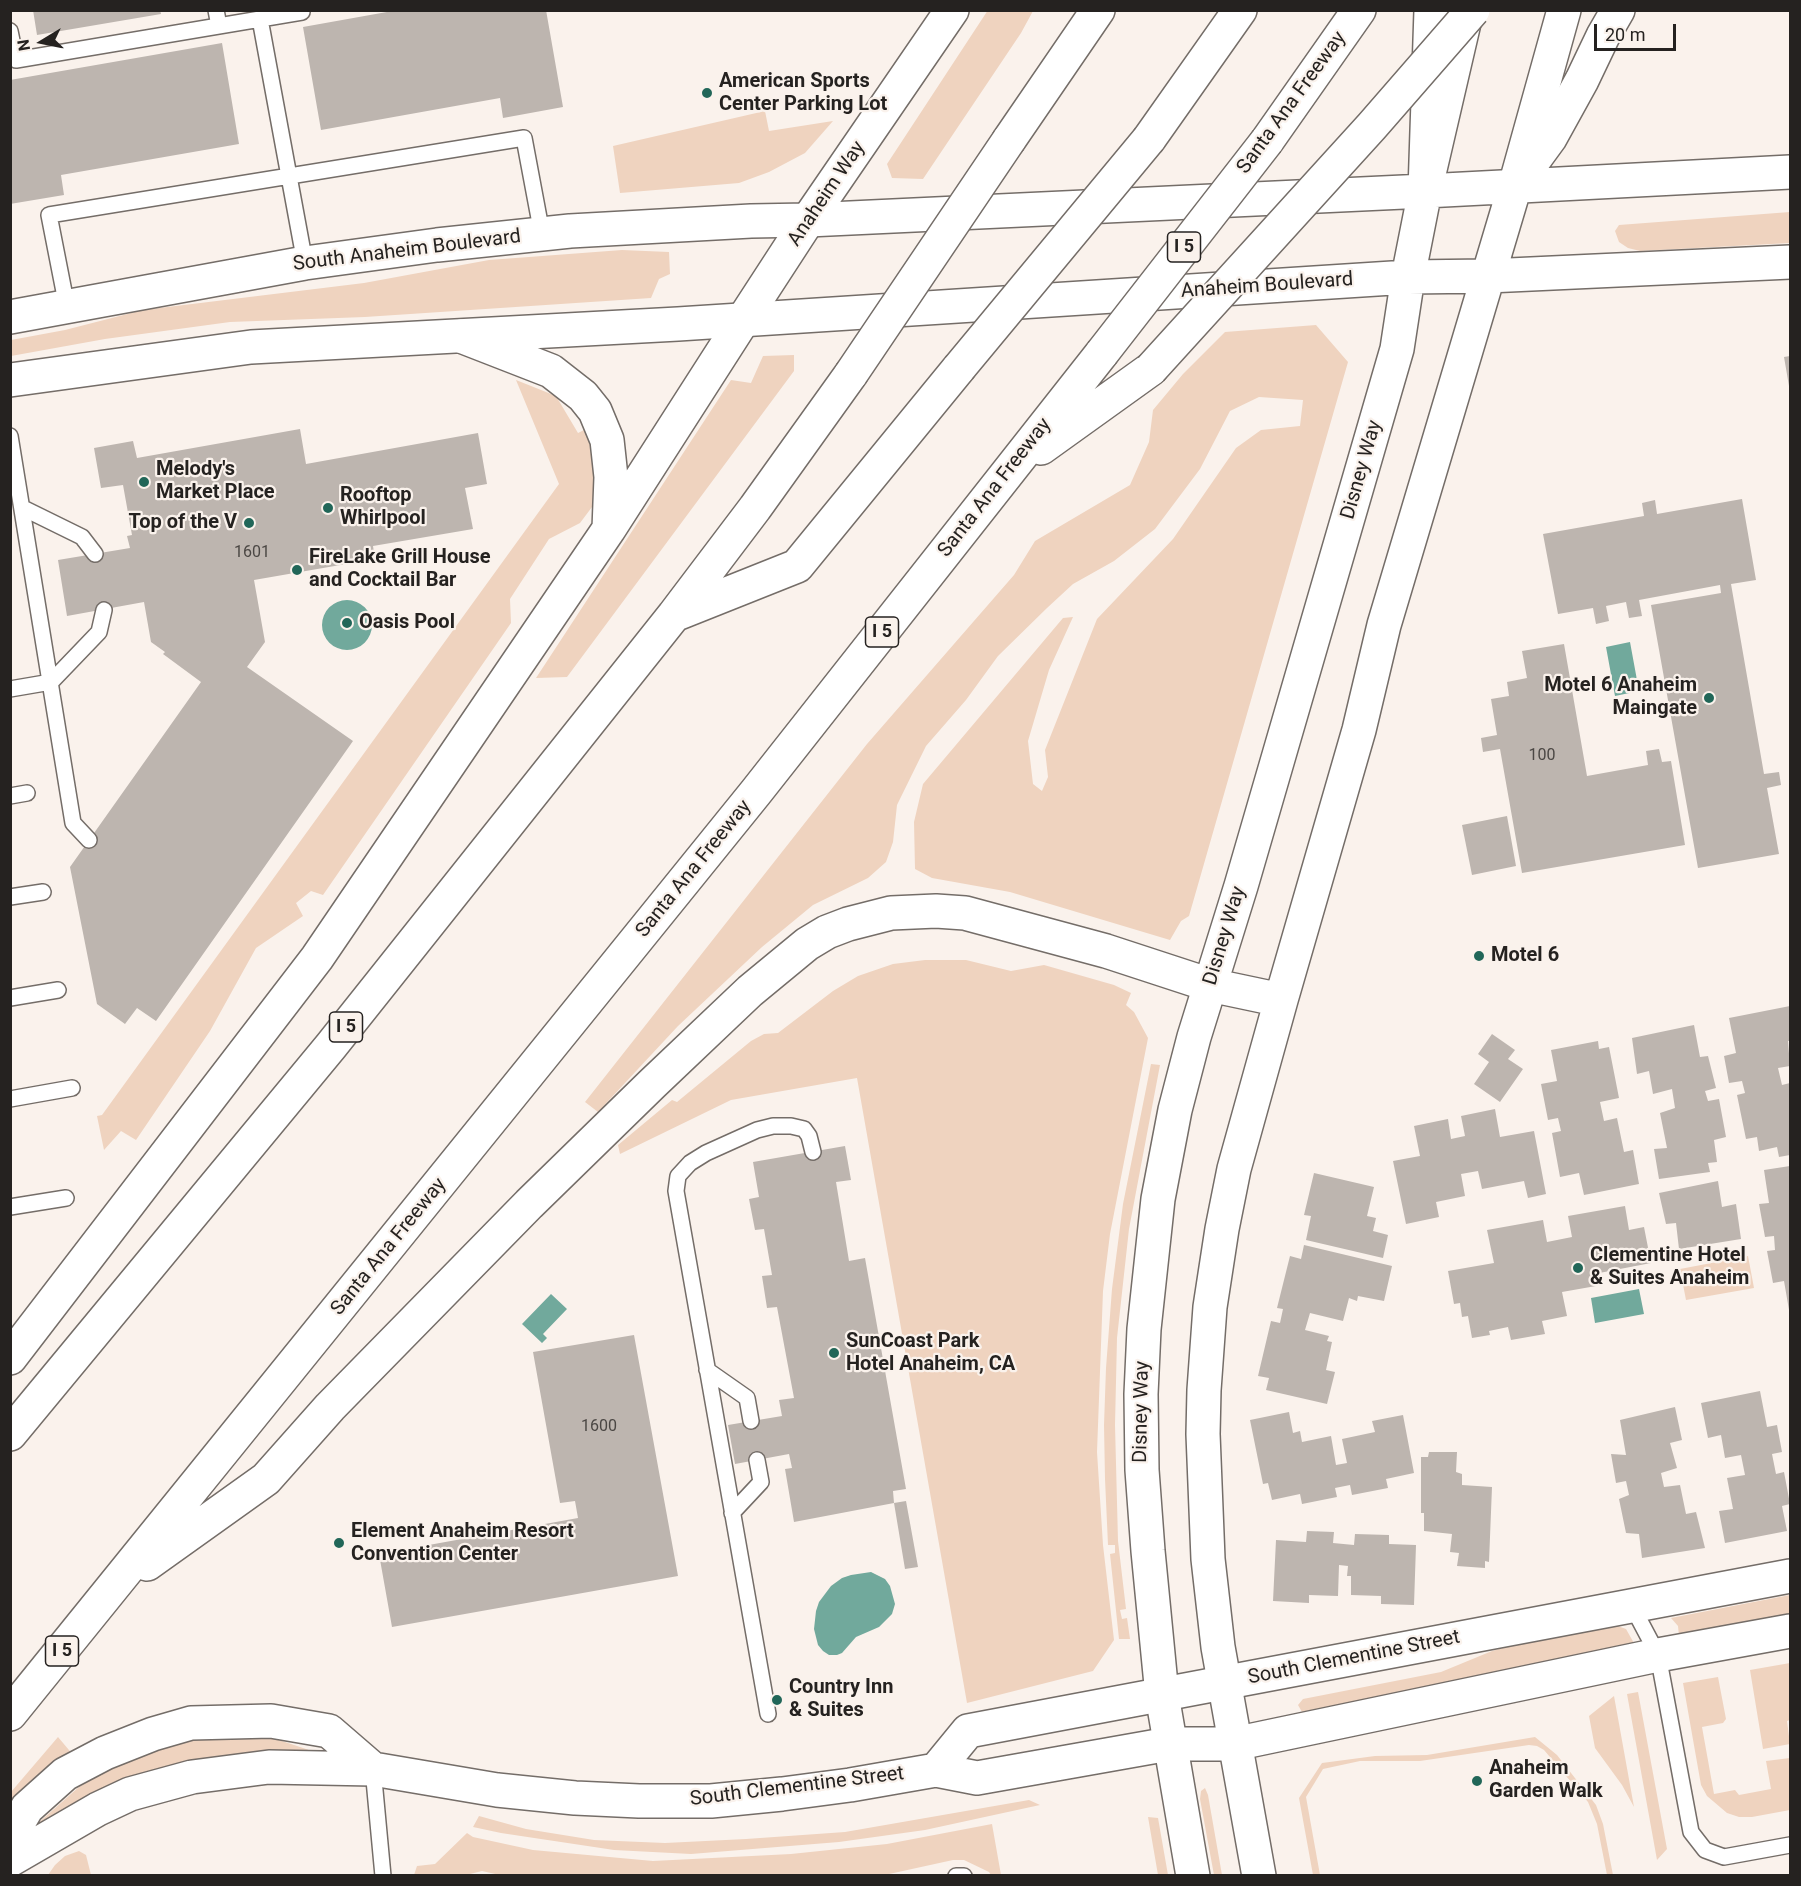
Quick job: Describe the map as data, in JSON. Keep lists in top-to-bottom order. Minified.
{"streets":{"main road":["Santa Ana Freeway","Anaheim Way","I 5","South Anaheim Boulevard","Anaheim Boulevard","Disney Way","South Clementine Street"]},"crossings":[["Anaheim Way","South Anaheim Boulevard"],["Anaheim Way","Anaheim Boulevard"],["Anaheim Boulevard","Disney Way"],["Disney Way","South Clementine Street"]],"places":["American Sports Center Parking Lot","Melody's Market Place","Rooftop Whirlpool","Top of the V","FireLake Grill House and Cocktail Bar","Oasis Pool","Motel 6 Anaheim Maingate","Motel 6","Clementine Hotel & Suites Anaheim","SunCoast Park Hotel Anaheim, CA","Element Anaheim Resort Convention Center","Country Inn & Suites","Anaheim Garden Walk"],"house_numbers":["1601","100","1600"],"scale_bar":"20 m","north":"left"}
